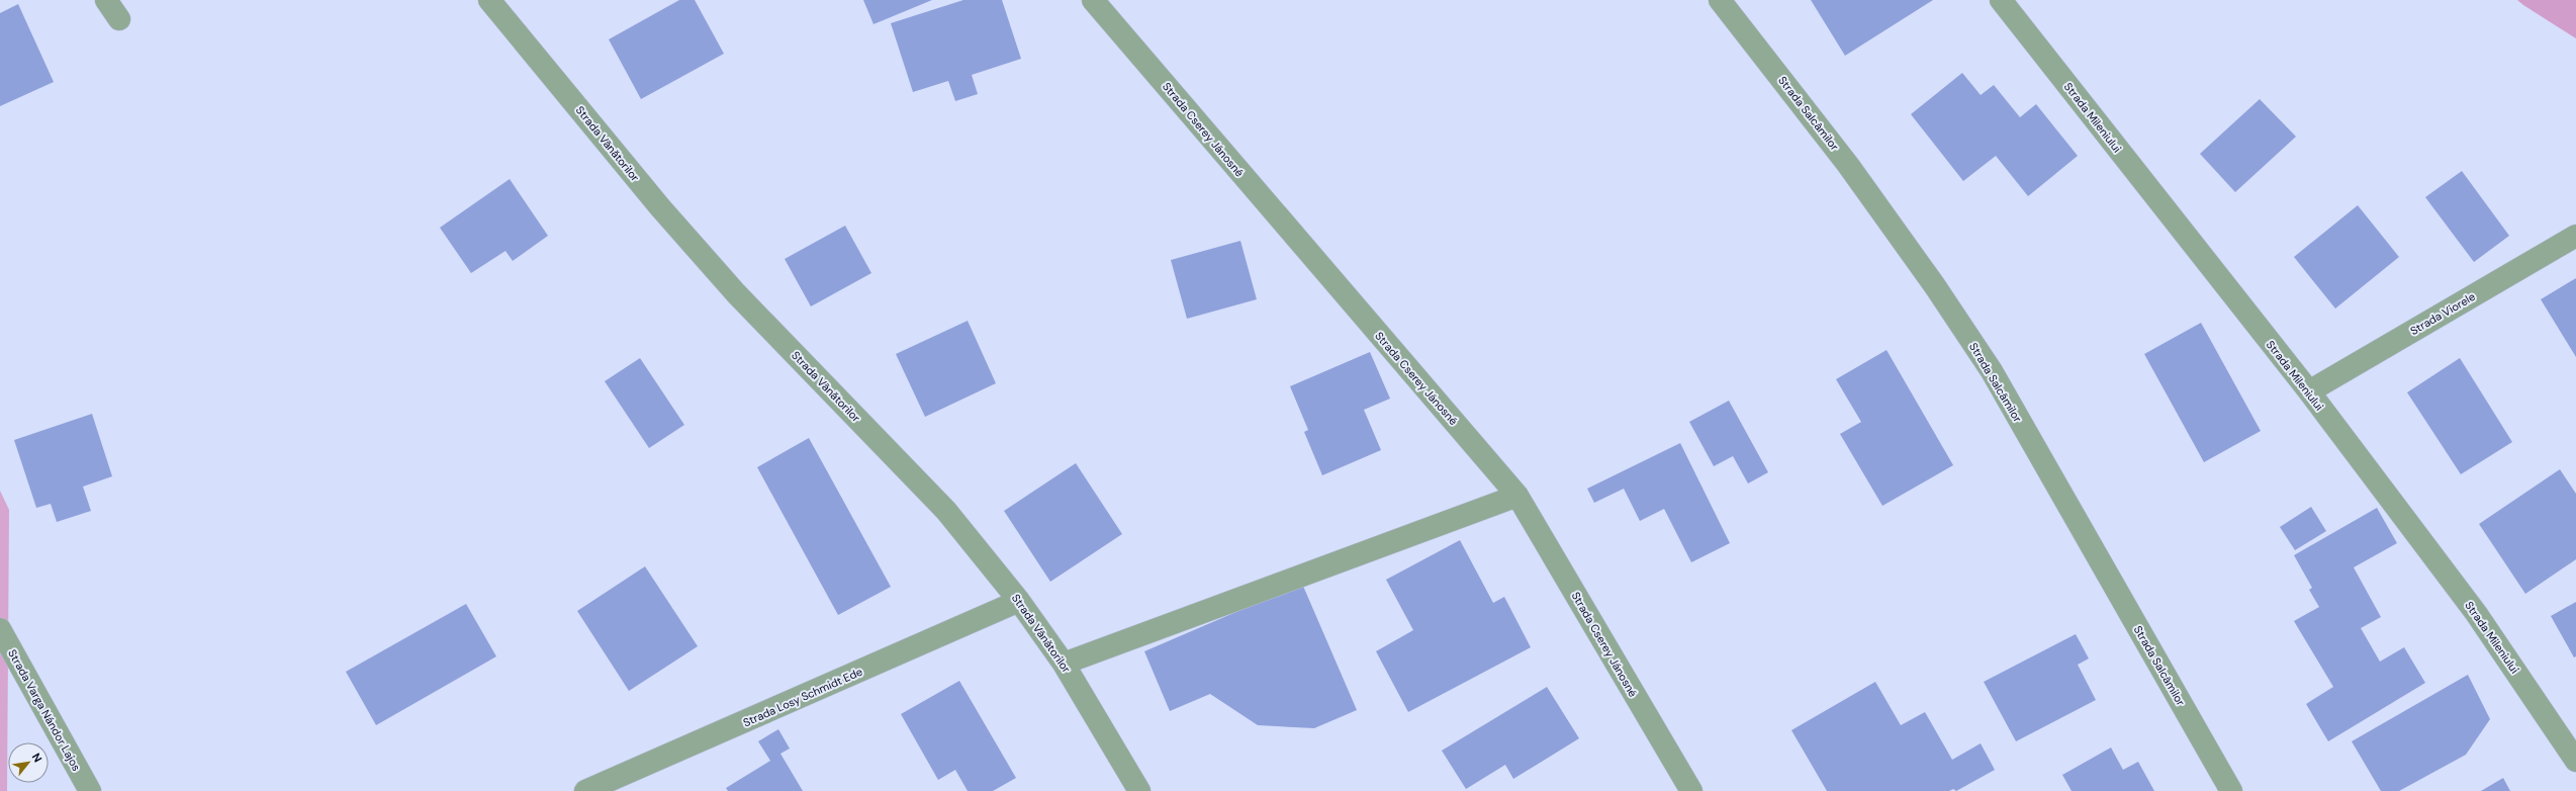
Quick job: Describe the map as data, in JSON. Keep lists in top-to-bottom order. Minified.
{"streets":{"street":["Strada Salcâmilor","Strada Mileniului","Strada Cserey Jánosné","Strada Vânătorilor","Strada Viorele","Strada Losy Schmidt Ede","Strada Varga Nándor Lajos"]},"crossings":[["Strada Mileniului","Strada Viorele"],["Strada Vânătorilor","Strada Losy Schmidt Ede"]],"north":"top right"}
